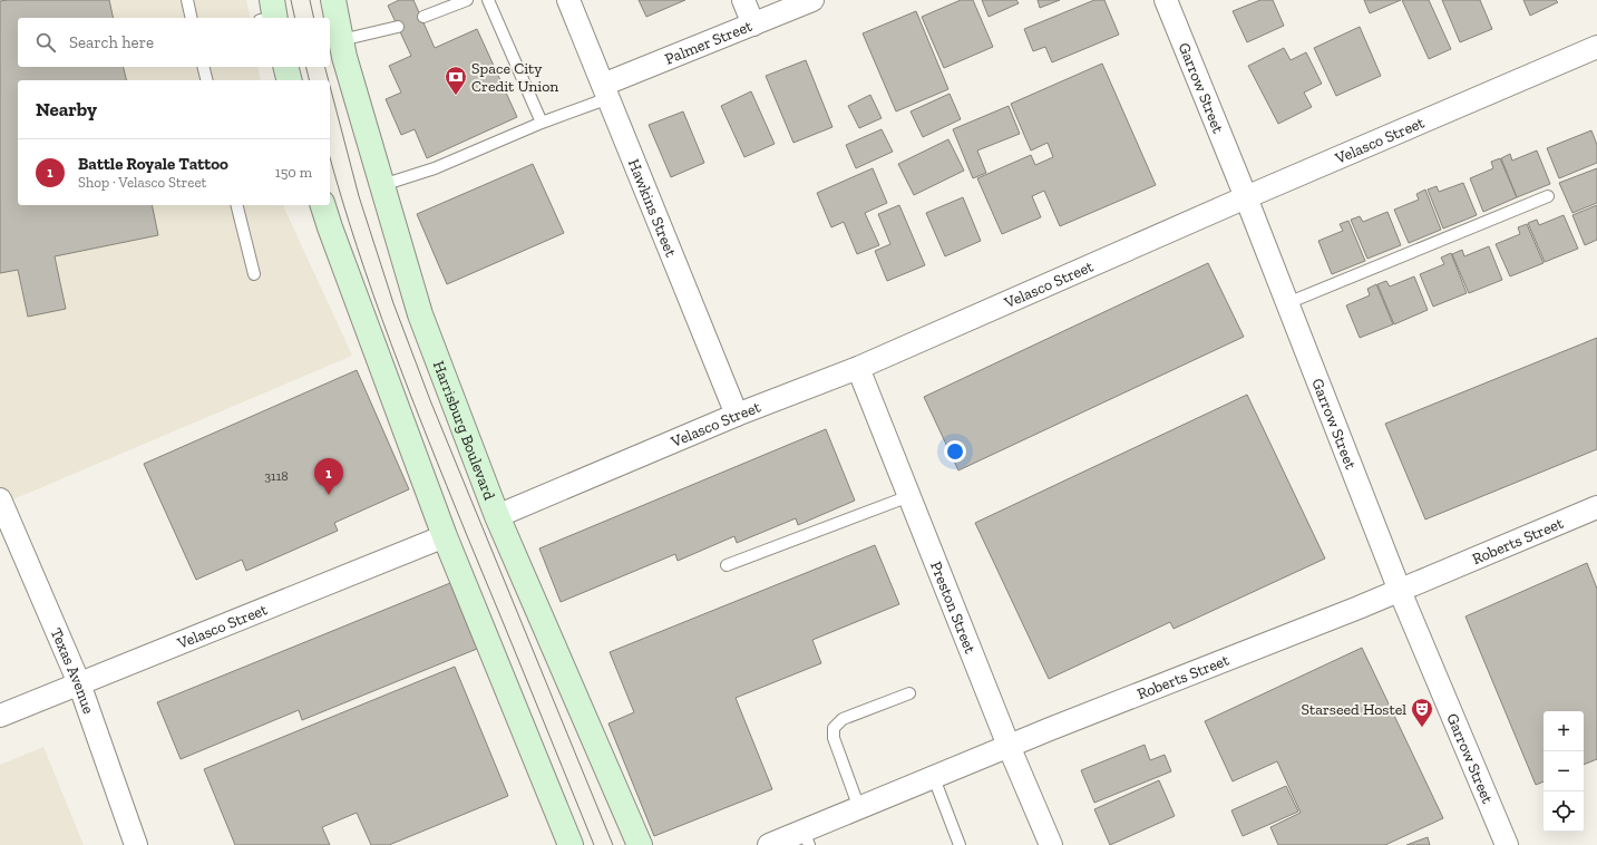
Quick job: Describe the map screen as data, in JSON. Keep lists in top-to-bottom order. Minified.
{"streets":{"main road":["Harrisburg Boulevard"],"street":["Palmer Street","Garrow Street","Velasco Street","Hawkins Street","Roberts Street","Preston Street","Texas Avenue"]},"crossings":[["Palmer Street","Hawkins Street"],["Garrow Street","Velasco Street"],["Garrow Street","Roberts Street"],["Velasco Street","Hawkins Street"],["Velasco Street","Harrisburg Boulevard"],["Velasco Street","Preston Street"],["Velasco Street","Texas Avenue"],["Roberts Street","Preston Street"]],"places":{"bank":["Space City Credit Union"],"theatre":["Starseed Hostel"]},"house_numbers":["3118"],"page":{"search":"Search here","heading":"Nearby","list":[{"mark":"1","name":"Battle Royale Tattoo","note":"Shop · Velasco Street","value":"150 m"}],"pins":"1","map_buttons":["+","−"]}}
